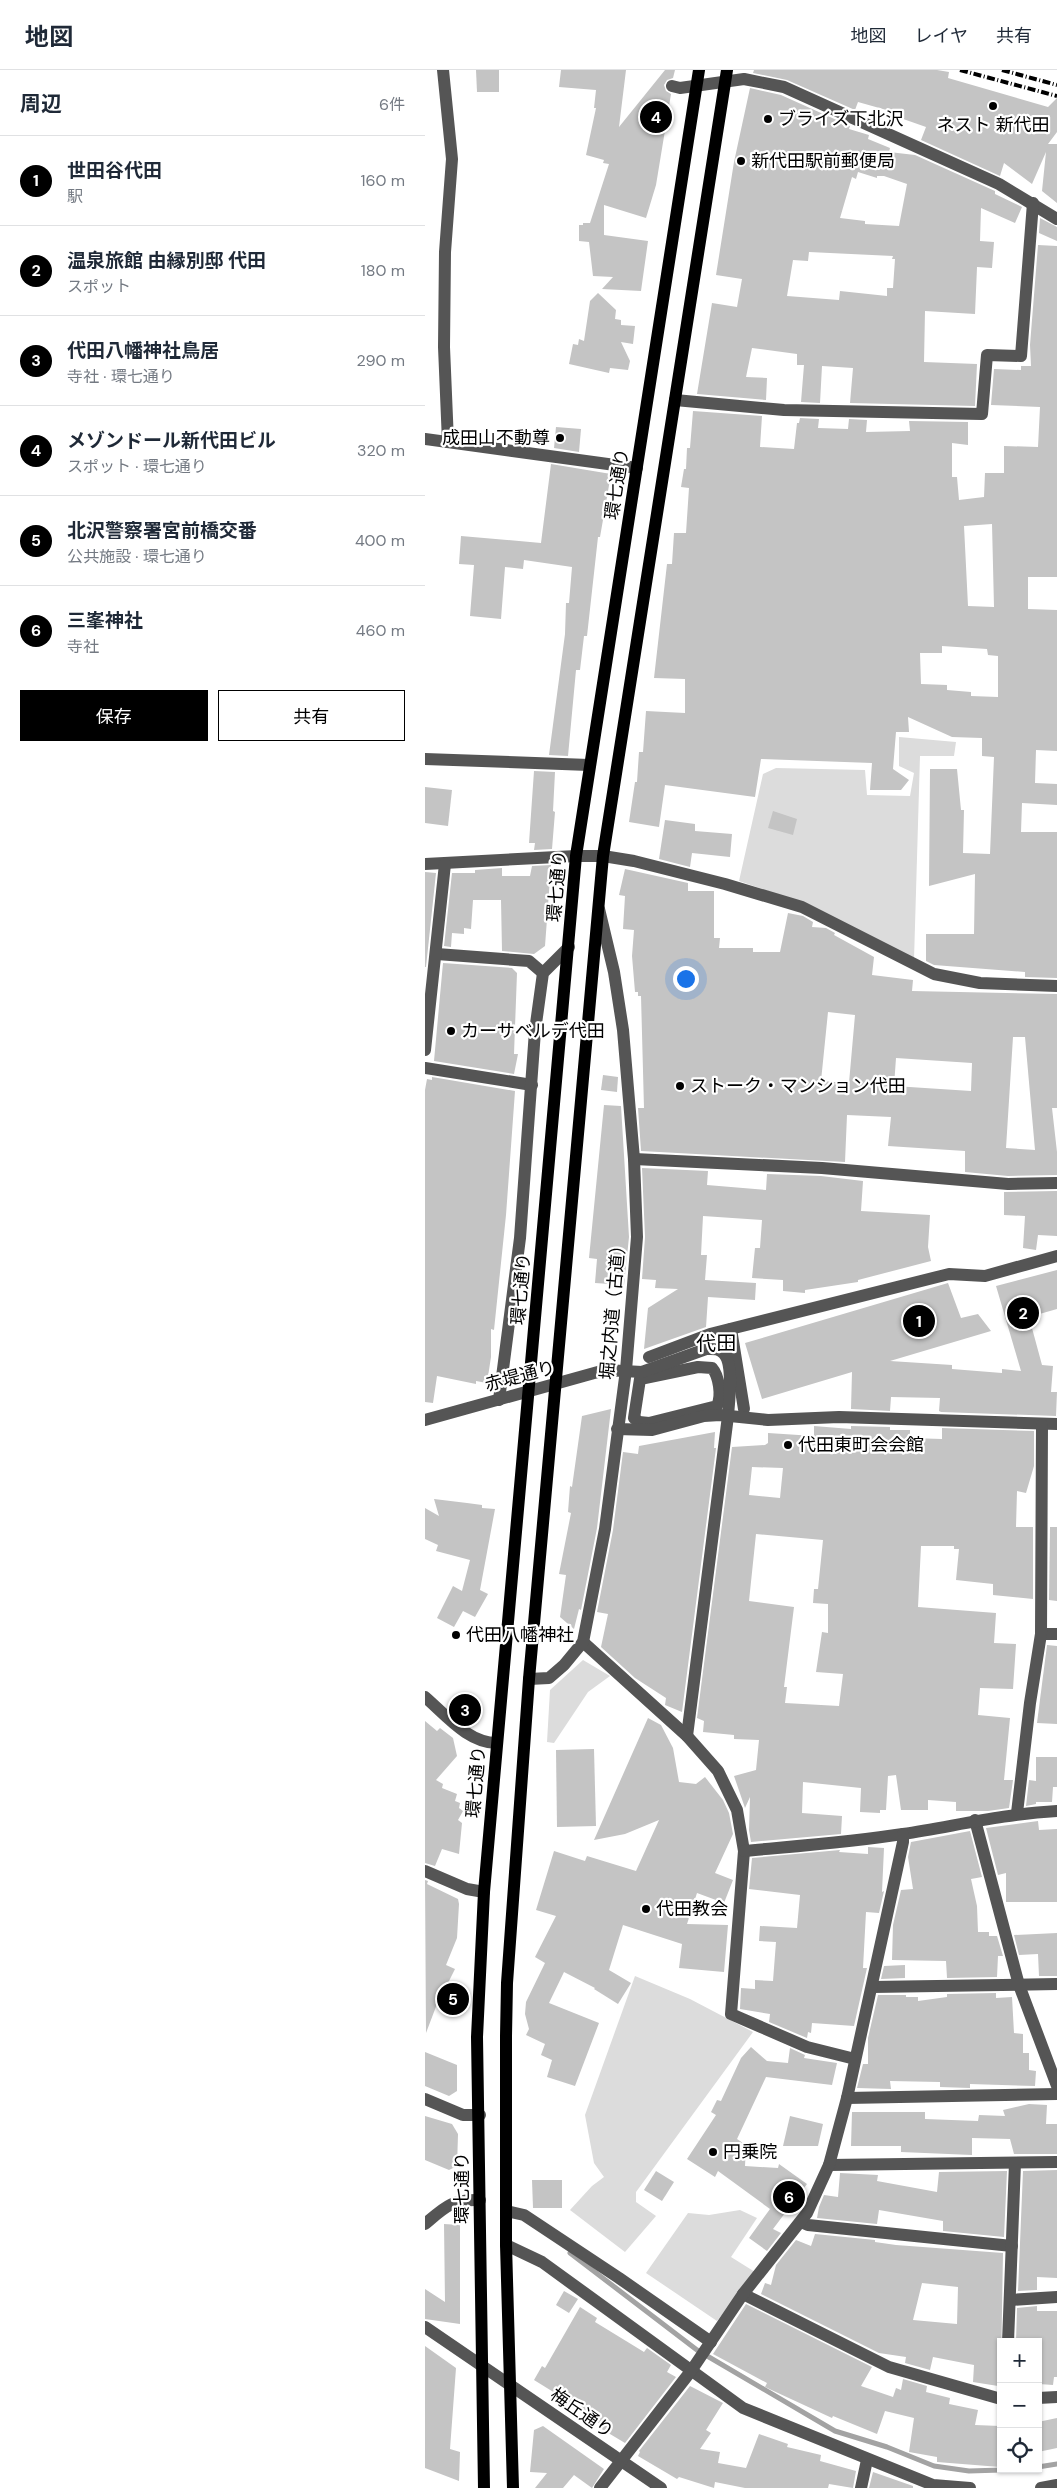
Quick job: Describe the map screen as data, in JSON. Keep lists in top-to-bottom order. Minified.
{"streets":{"main road":["環七通り"],"street":["堀之内道（古道）","赤堤通り","梅丘通り"]},"crossings":[["環七通り","梅丘通り"],["堀之内道（古道）","赤堤通り"]],"districts":["代田"],"places":["ネスト 新代田","ブライズ下北沢","新代田駅前郵便局","成田山不動尊","カーサベルデ代田","ストーク・マンション代田","代田東町会会館","代田八幡神社","代田教会","円乗院"],"page":{"header":"地図","nav":["地図","レイヤ","共有"],"heading":["周辺","6件"],"pins":["4","2","1","3","5","6"],"list":[{"mark":"1","name":"世田谷代田","note":"駅","value":"160 m"},{"mark":"2","name":"温泉旅館 由縁別邸 代田","note":"スポット","value":"180 m"},{"mark":"3","name":"代田八幡神社鳥居","note":"寺社 · 環七通り","value":"290 m"},{"mark":"4","name":"メゾンドール新代田ビル","note":"スポット · 環七通り","value":"320 m"},{"mark":"5","name":"北沢警察署宮前橋交番","note":"公共施設 · 環七通り","value":"400 m"},{"mark":"6","name":"三峯神社","note":"寺社","value":"460 m"}],"buttons":["保存","共有"],"map_buttons":["+","−"]}}
